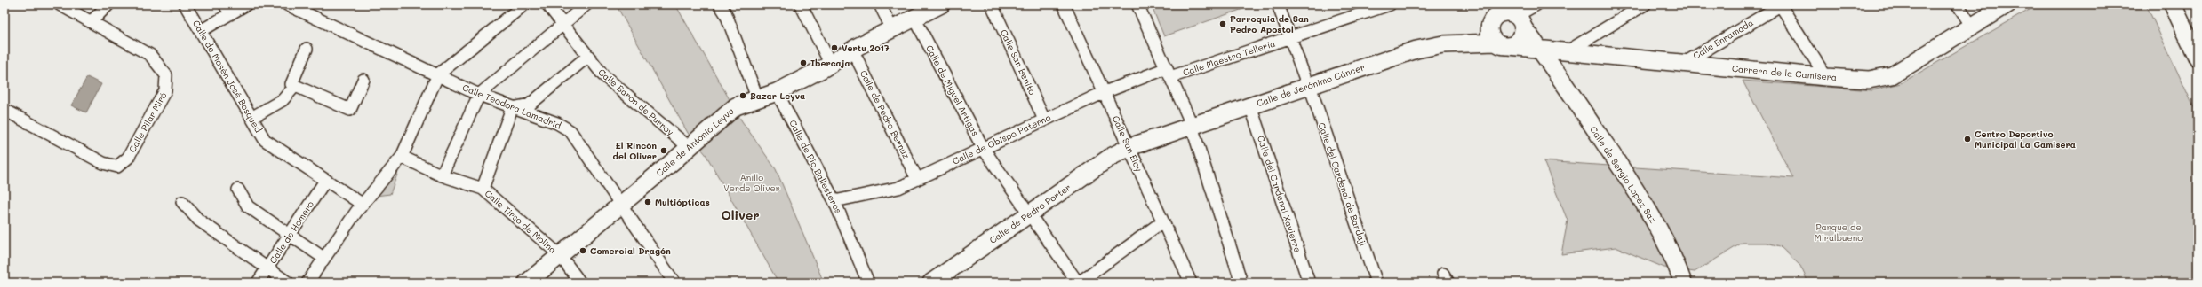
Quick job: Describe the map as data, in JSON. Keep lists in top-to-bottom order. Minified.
{"streets":{"street":["Calle Enramada","Calle Maestro Tellería","Calle San Benito","Carrera de la Camisera","Calle de Mosén José Bosqued","Calle de Jerónimo Cáncer","Calle de Miguel Artigas","Calle Baron de Purroy","Calle Teodora Lamadrid","Calle de Pedro Bernuz","Calle Pilar Miró","Calle de Obispo Paterno","Calle de Antonio Leyva","Calle San Eloy","Calle de Pío Ballesteros","Calle de Sergio López Saz","Calle del Cardenal de Bardají","Calle del Cardenal Xavierre","Calle de Pedro Porter","Calle Tirso de Molina","Calle de Homero"]},"crossings":[["Calle Enramada","Carrera de la Camisera"],["Calle Maestro Tellería","Calle de Obispo Paterno"],["Calle Maestro Tellería","Calle del Cardenal de Bardají"],["Calle San Benito","Calle de Obispo Paterno"],["Carrera de la Camisera","Calle de Jerónimo Cáncer"],["Carrera de la Camisera","Calle de Sergio López Saz"],["Calle de Mosén José Bosqued","Calle de Homero"],["Calle de Jerónimo Cáncer","Calle San Eloy"],["Calle de Jerónimo Cáncer","Calle del Cardenal de Bardají"],["Calle de Jerónimo Cáncer","Calle del Cardenal Xavierre"],["Calle de Jerónimo Cáncer","Calle de Pedro Porter"],["Calle de Miguel Artigas","Calle de Obispo Paterno"],["Calle de Miguel Artigas","Calle de Antonio Leyva"],["Calle de Miguel Artigas","Calle de Pedro Porter"],["Calle Baron de Purroy","Calle de Antonio Leyva"],["Calle Teodora Lamadrid","Calle de Antonio Leyva"],["Calle de Pedro Bernuz","Calle de Obispo Paterno"],["Calle de Pedro Bernuz","Calle de Antonio Leyva"],["Calle de Obispo Paterno","Calle San Eloy"],["Calle de Obispo Paterno","Calle de Pío Ballesteros"],["Calle de Antonio Leyva","Calle de Pío Ballesteros"],["Calle de Antonio Leyva","Calle Tirso de Molina"],["Calle San Eloy","Calle de Pedro Porter"]],"districts":["Oliver"],"parks":["Anillo Verde Oliver","Parque de Miralbueno"],"places":["Parroquia de San Pedro Apostol","Vertu 2017","Ibercaja","Bazar Leyva","Centro Deportivo Municipal La Camisera","El Rincón del Oliver","Multiópticas","Comercial Dragón"]}
